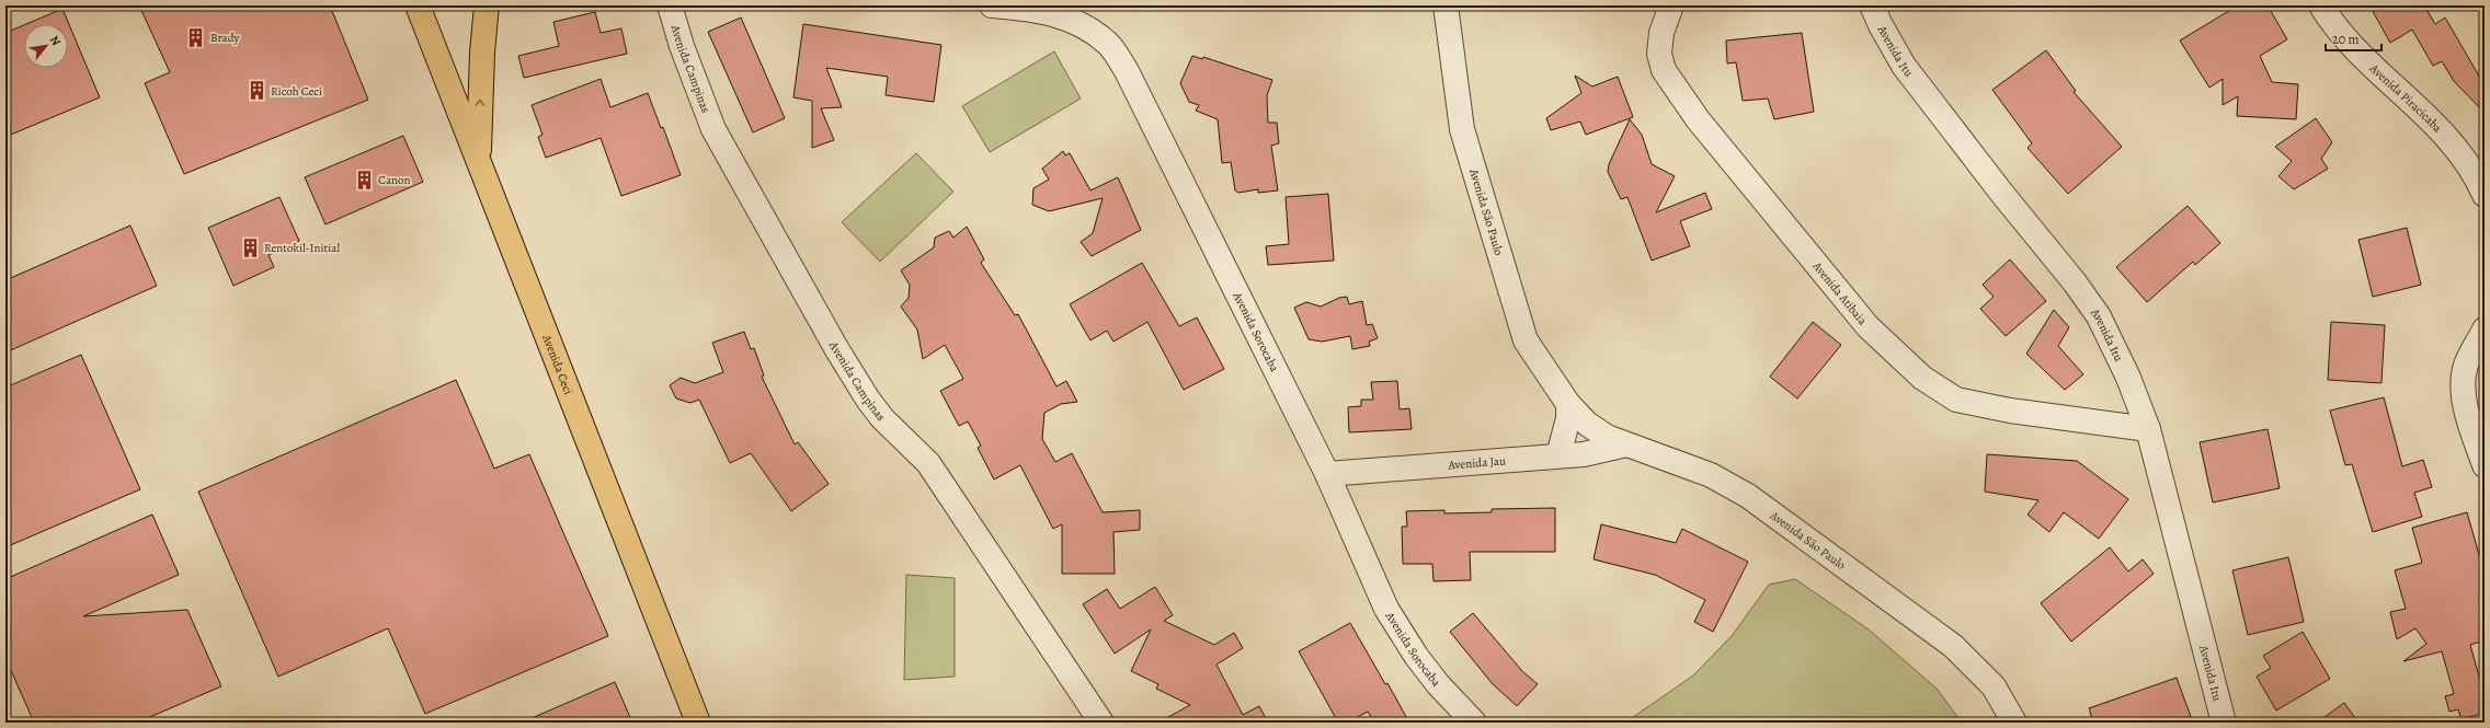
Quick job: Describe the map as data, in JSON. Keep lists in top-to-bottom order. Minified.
{"streets":{"main road":["Avenida Ceci"],"street":["Avenida Itu","Avenida Campinas","Avenida Piracicaba","Avenida São Paulo","Avenida Atibaia","Avenida Sorocaba","Avenida Jau"]},"crossings":[["Avenida Itu","Avenida Atibaia"],["Avenida São Paulo","Avenida Jau"],["Avenida Sorocaba","Avenida Jau"]],"places":{"building":["Brady","Ricoh Ceci","Canon","Rentokil-Initial"]},"scale_bar":"20 m","north":"top right"}
